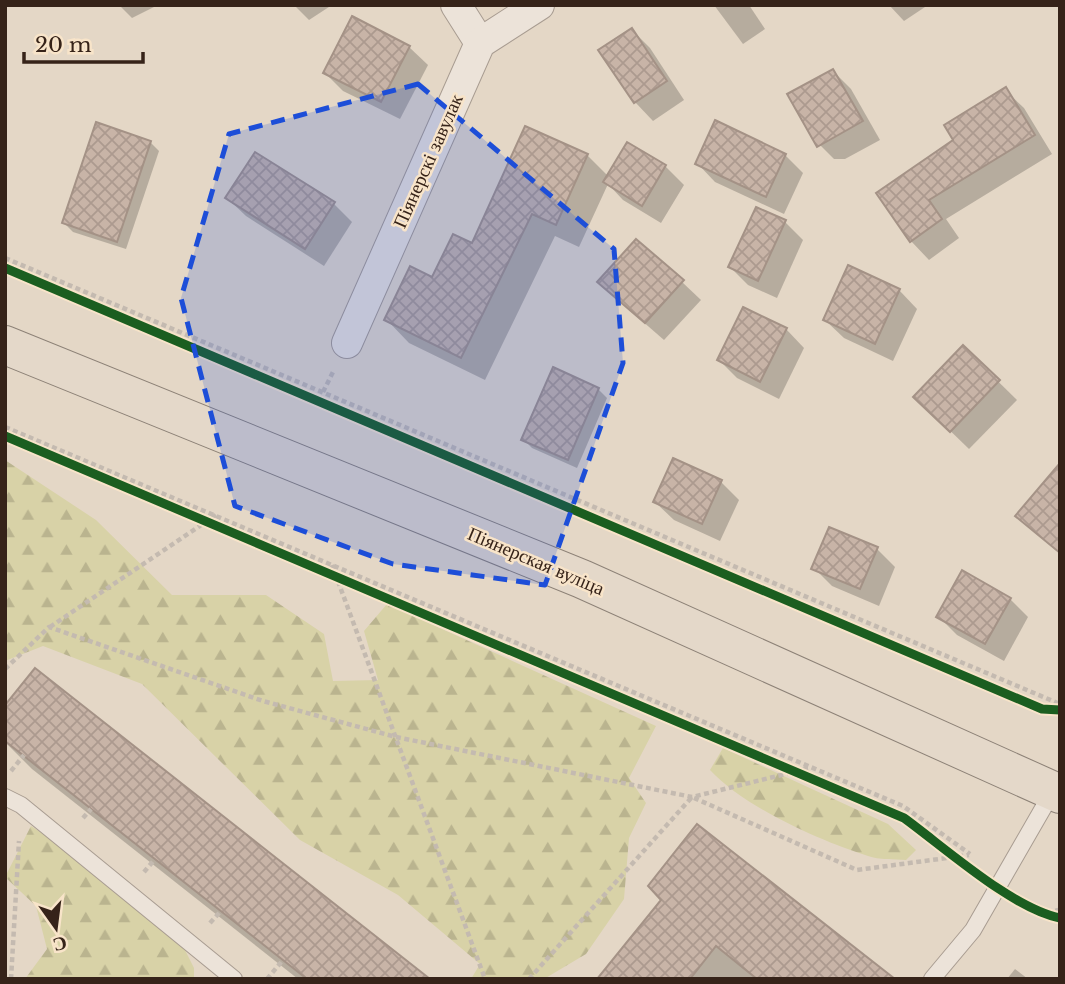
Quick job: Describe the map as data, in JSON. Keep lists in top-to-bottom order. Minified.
{"streets":{"main road":["Піянерская вуліца"],"street":["Піянерскі завулак"]},"scale_bar":"20 m","north":"bottom"}
